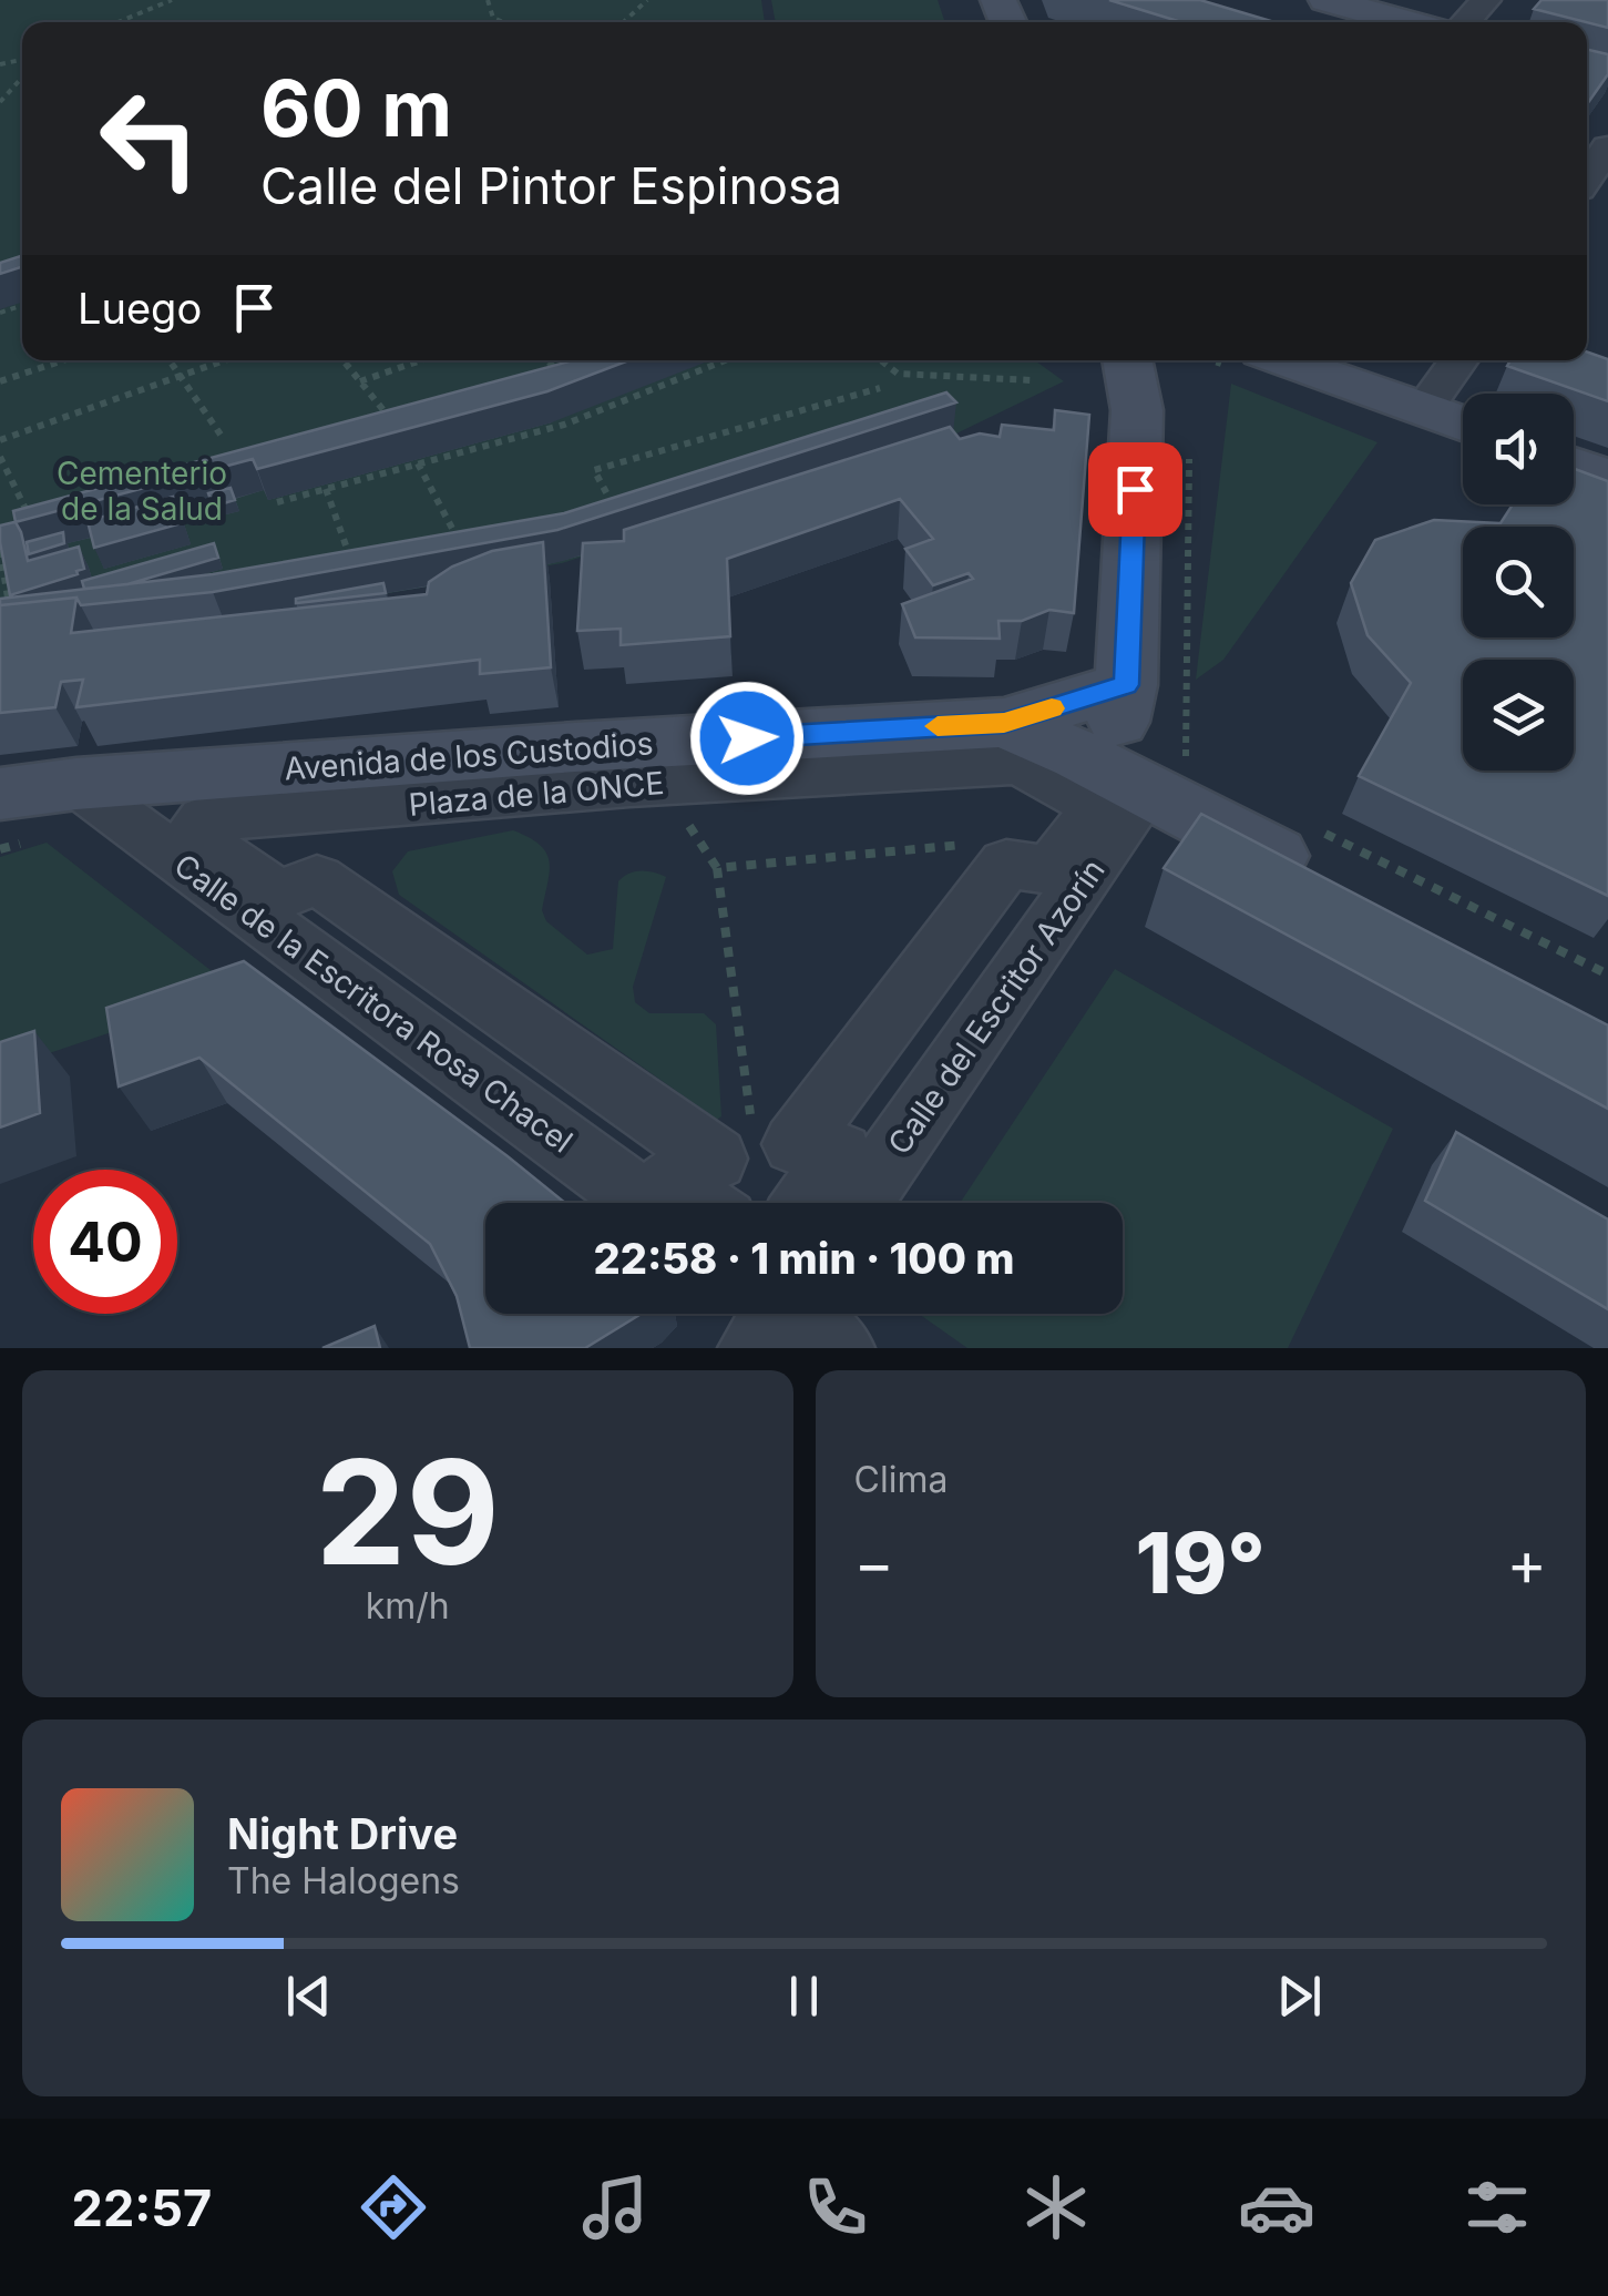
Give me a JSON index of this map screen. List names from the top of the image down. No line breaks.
{"streets":{"street":["Avenida de los Custodios","Plaza de la ONCE","Calle de la Escritora Rosa Chacel","Calle del Escritor Azorín"]},"crossings":[["Avenida de los Custodios","Calle de la Escritora Rosa Chacel"],["Avenida de los Custodios","Calle del Escritor Azorín"]],"parks":["Cementerio de la Salud"],"page":{"turn":["60 m","Calle del Pintor Espinosa"],"then":"Luego","limit":"40","trip":"22:58 · 1 min · 100 m","tile":[["29","km/h"],"Clima"],"heat":["−","19°","+"],"song":["Night Drive","The Halogens"],"tabs":"22:57"}}
